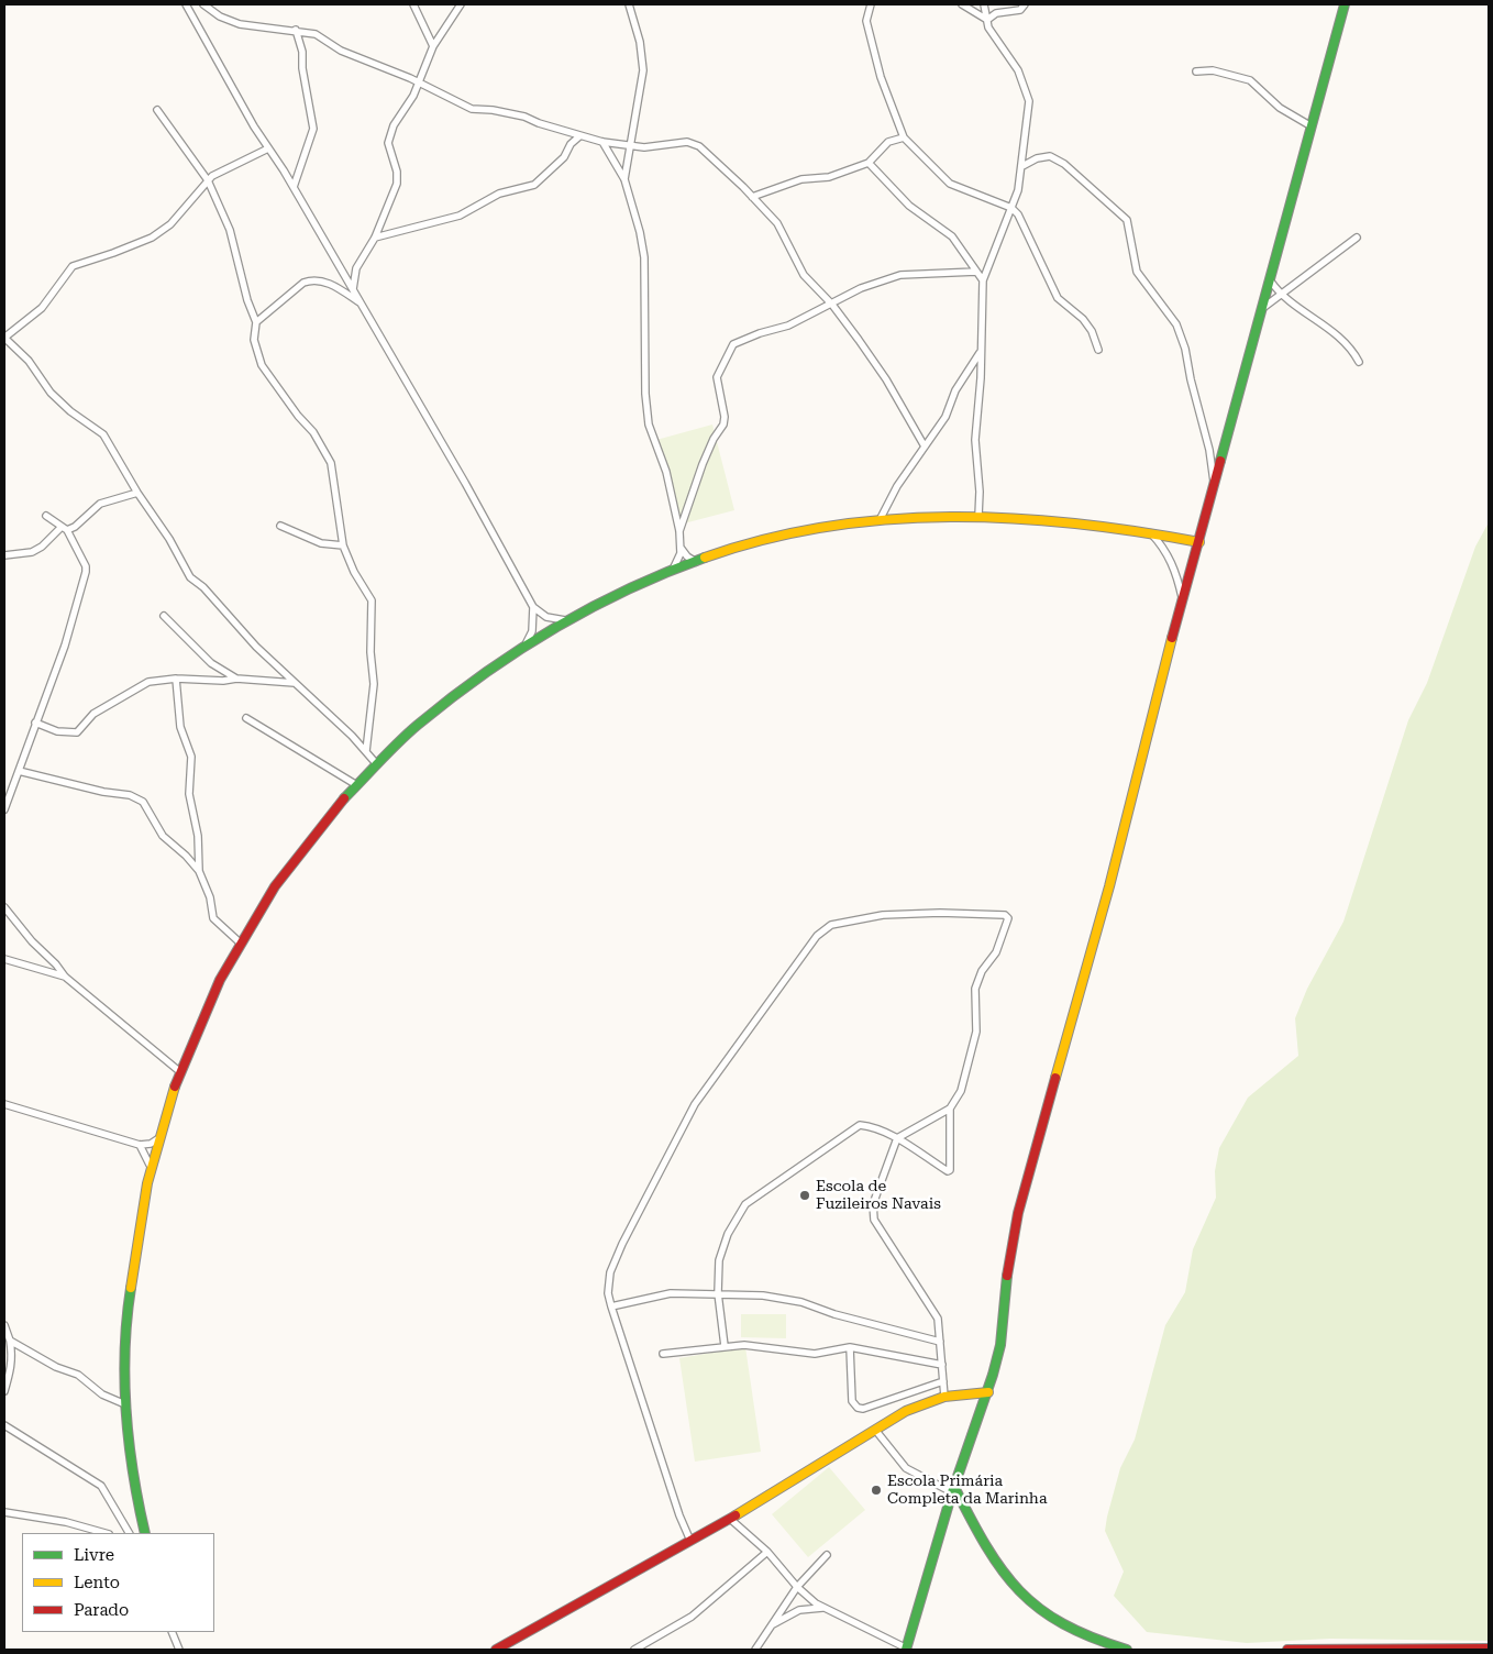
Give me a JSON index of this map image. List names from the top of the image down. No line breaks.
{"places":["Escola de Fuzileiros Navais","Escola Primária Completa da Marinha"],"legend":["Livre","Lento","Parado"]}
